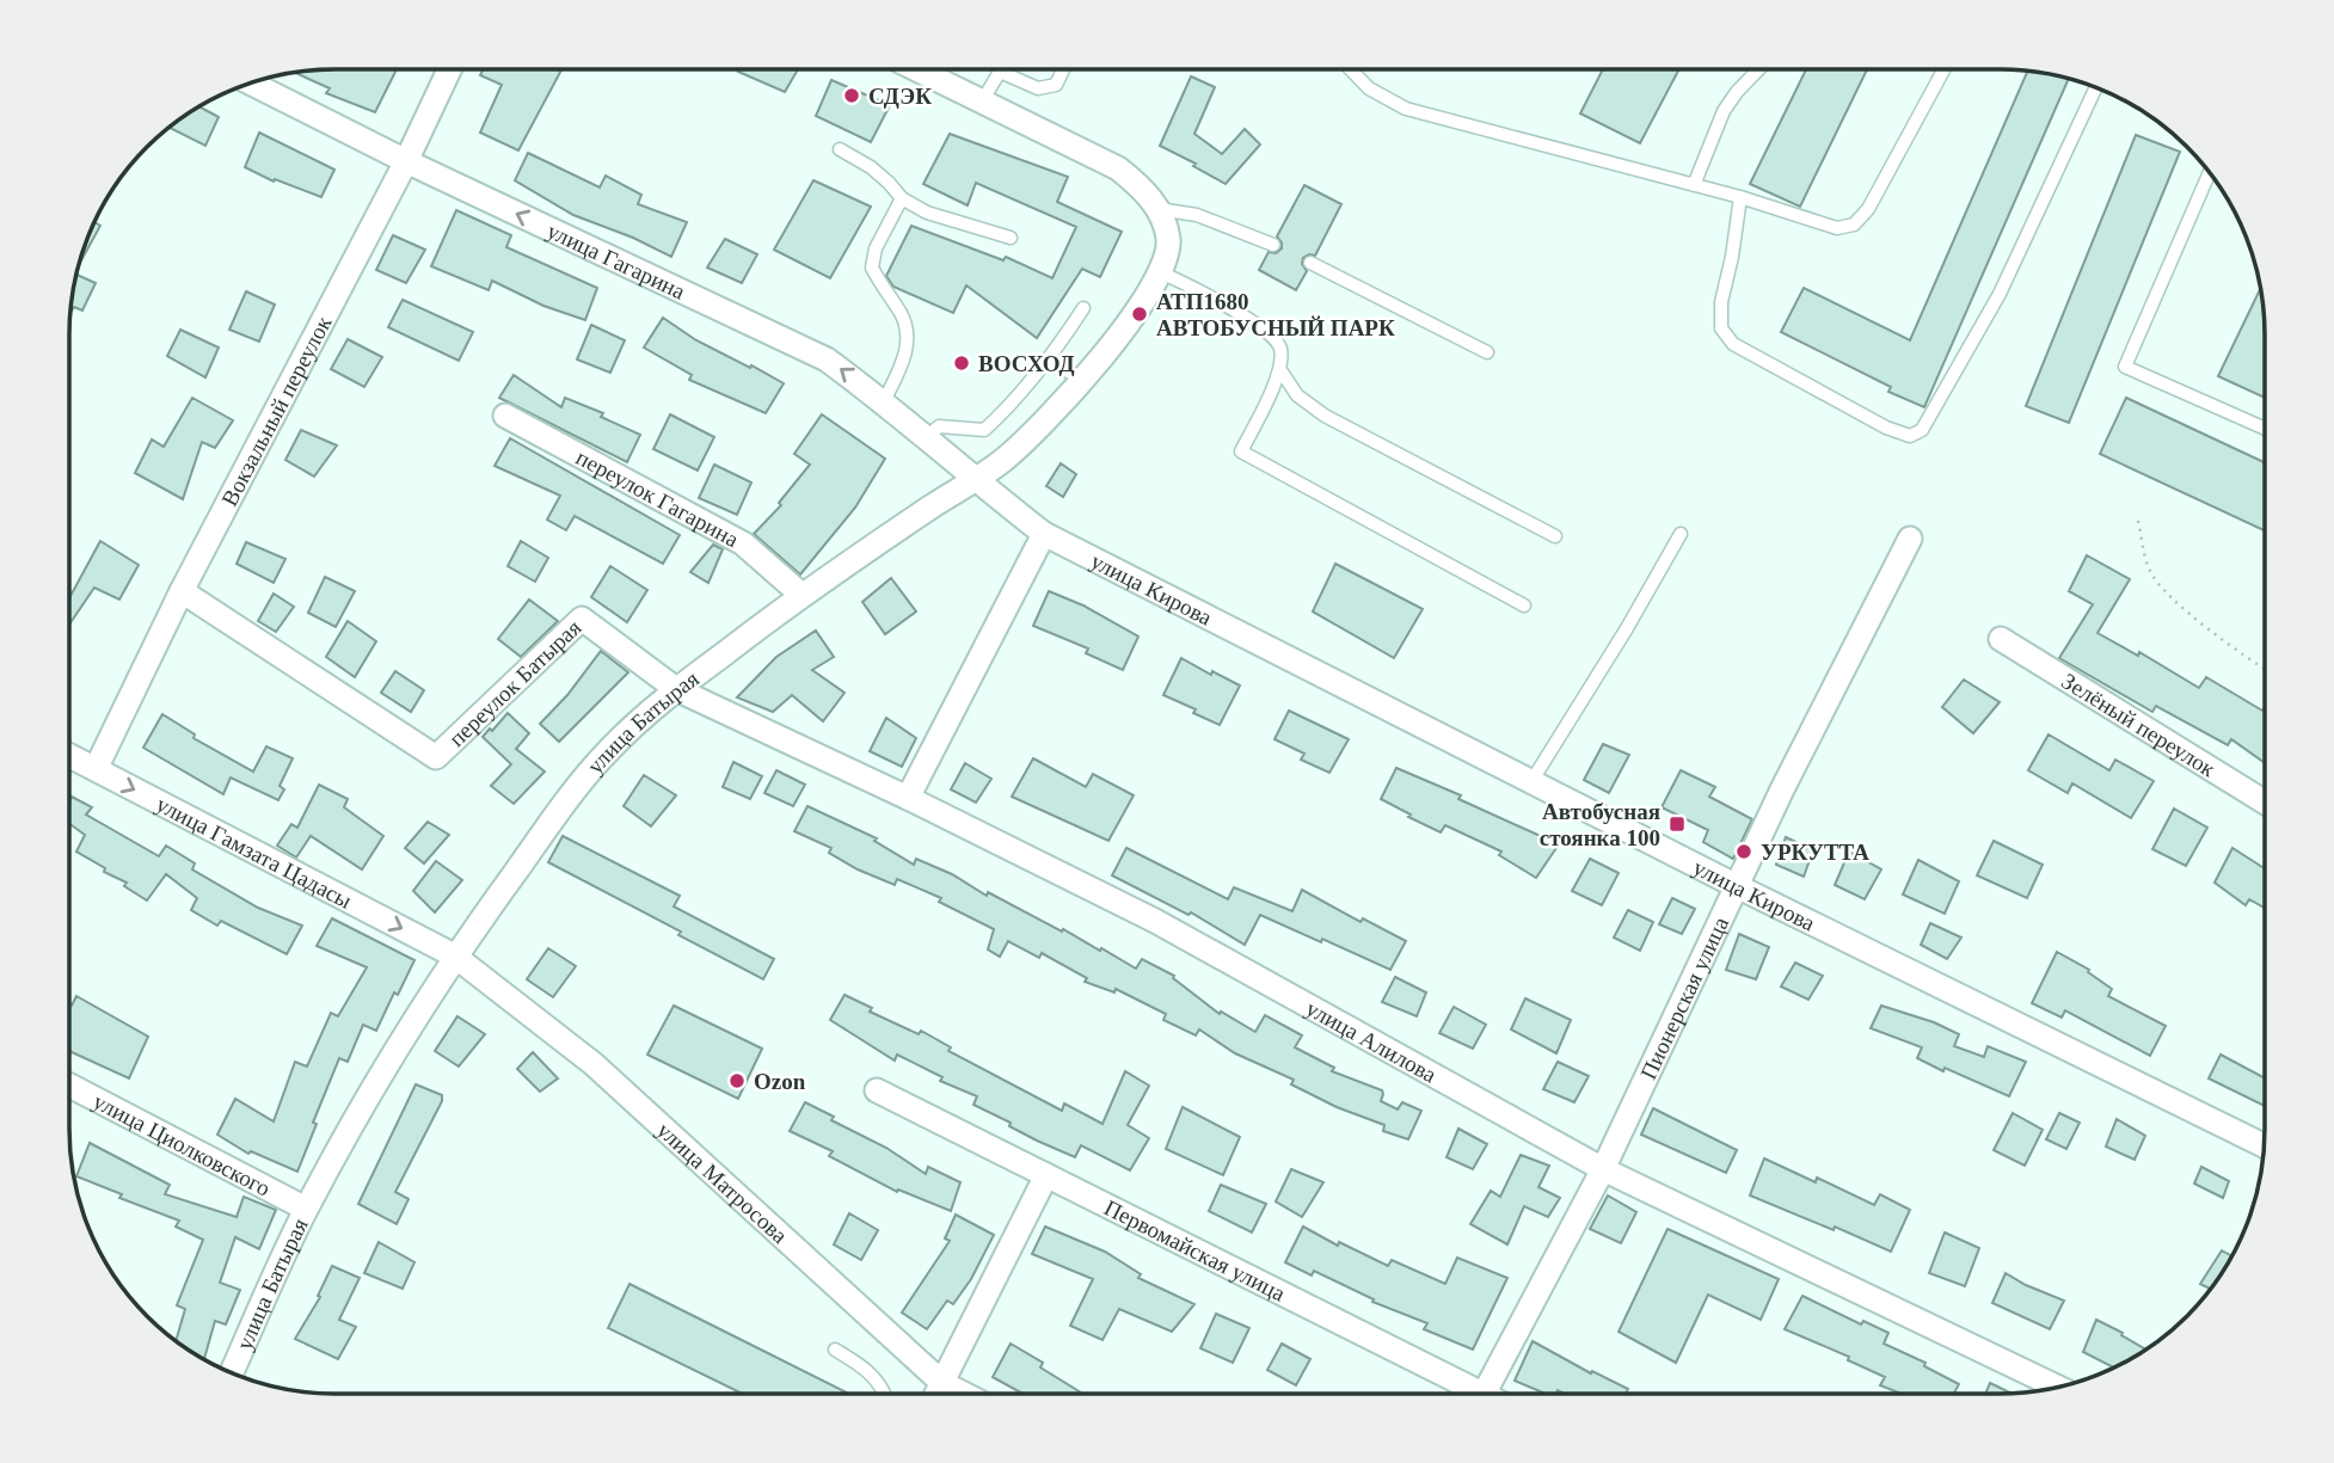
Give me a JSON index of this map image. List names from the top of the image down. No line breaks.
{"streets":{"street":["улица Гагарина","Вокзальный переулок","переулок Гагарина","улица Кирова","переулок Батырая","улица Батырая","Зелёный переулок","улица Гамзата Цадасы","Пионерская улица","улица Алилова","улица Циолковского","улица Матросова","Первомайская улица"]},"crossings":[["улица Гагарина","Вокзальный переулок"],["улица Гагарина","улица Кирова"],["улица Гагарина","улица Батырая"],["Вокзальный переулок","переулок Батырая"],["Вокзальный переулок","улица Гамзата Цадасы"],["переулок Гагарина","улица Батырая"],["улица Кирова","улица Батырая"],["улица Кирова","Пионерская улица"],["переулок Батырая","улица Батырая"],["переулок Батырая","улица Алилова"],["улица Батырая","улица Гамзата Цадасы"],["улица Батырая","улица Алилова"],["улица Батырая","улица Циолковского"],["улица Батырая","улица Матросова"],["улица Гамзата Цадасы","улица Матросова"],["Пионерская улица","улица Алилова"]],"one_way":["улица Гагарина","улица Гамзата Цадасы"],"places":{"other":["СДЭК","АТП1680 АВТОБУСНЫЙ ПАРК","ВОСХОД","УРКУТТА","Ozon"],"transit":["Автобусная стоянка 100"]}}
